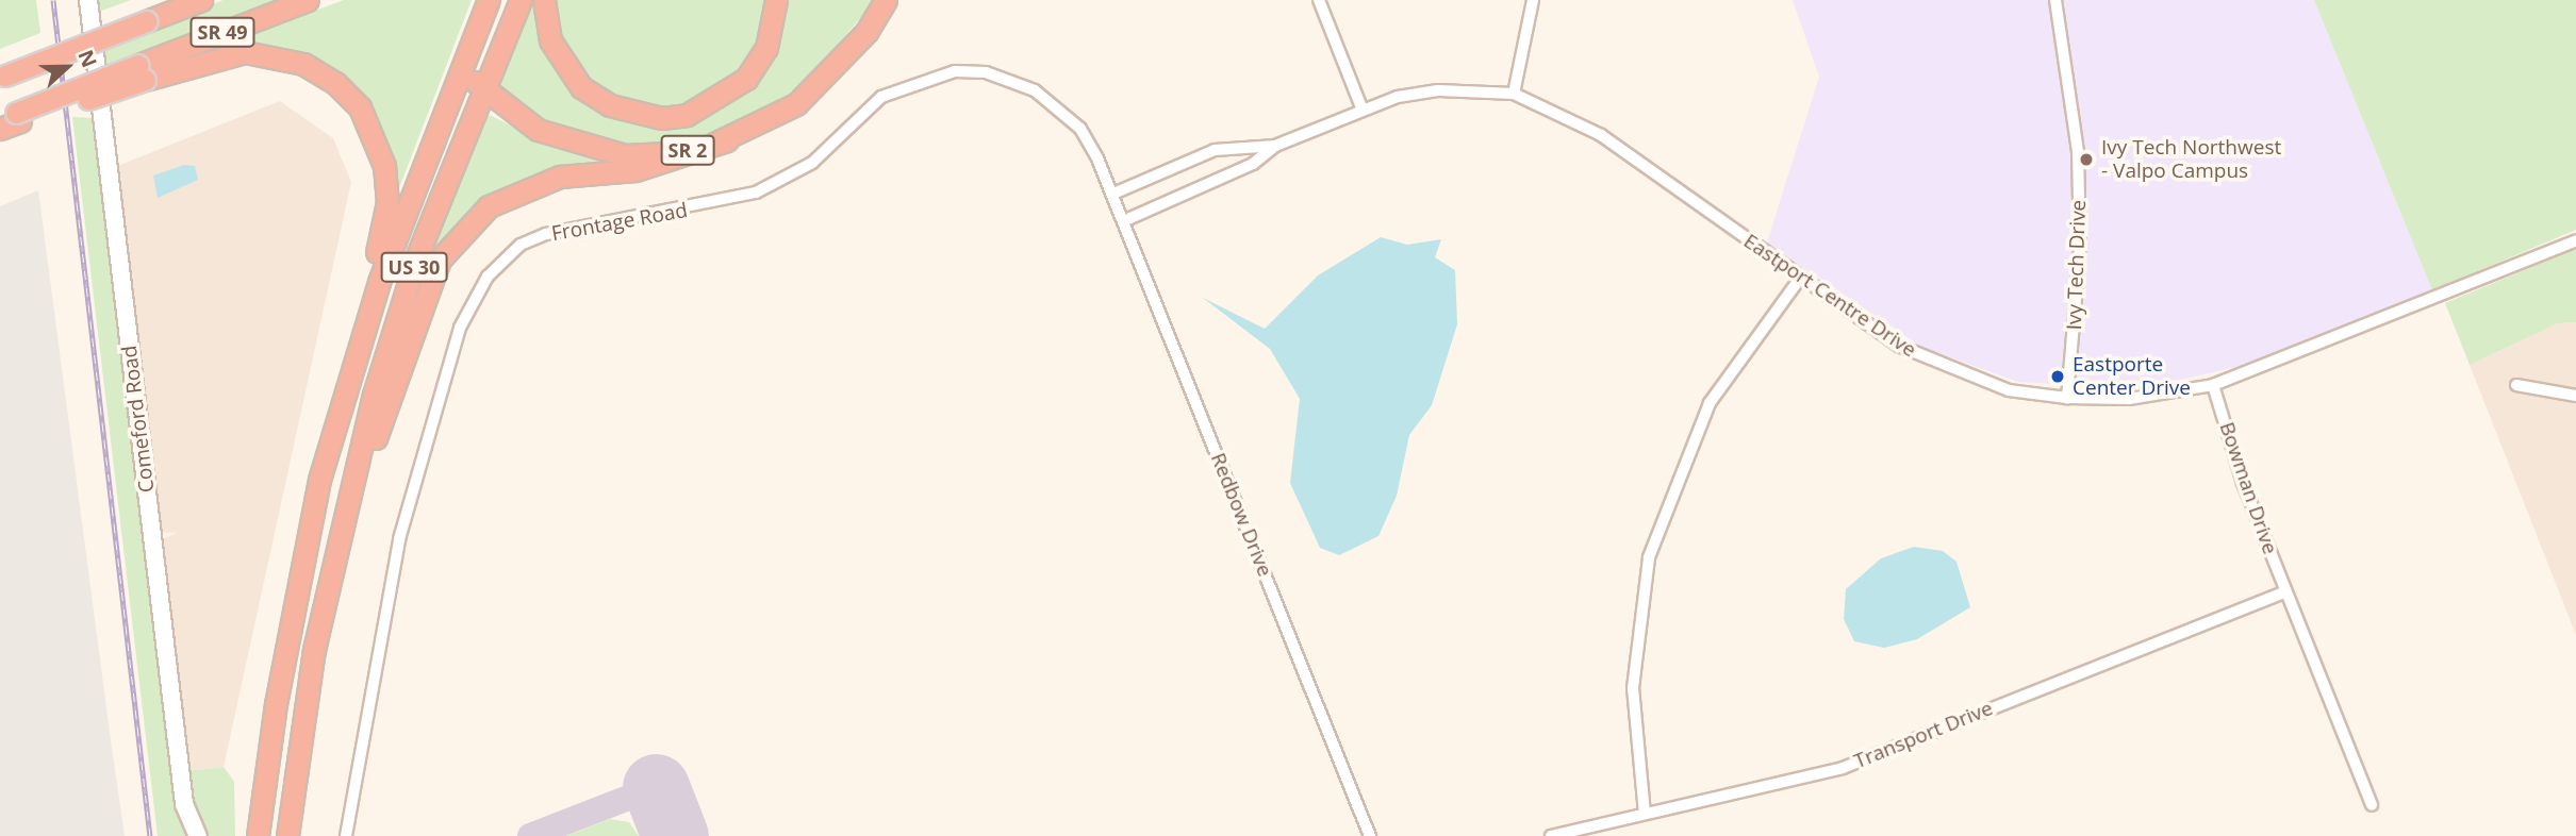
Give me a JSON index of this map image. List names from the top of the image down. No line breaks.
{"streets":{"highway":["SR 49","SR 2","US 30"],"street":["Frontage Road","Ivy Tech Drive","Eastport Centre Drive","Comeford Road","Bowman Drive","Redbow Drive","Transport Drive"]},"crossings":[["SR 2","US 30"],["Frontage Road","Eastport Centre Drive"],["Frontage Road","Redbow Drive"],["Ivy Tech Drive","Eastport Centre Drive"],["Eastport Centre Drive","Bowman Drive"],["Eastport Centre Drive","Redbow Drive"],["Bowman Drive","Transport Drive"]],"places":["Ivy Tech Northwest - Valpo Campus","Eastporte Center Drive"],"north":"right"}
